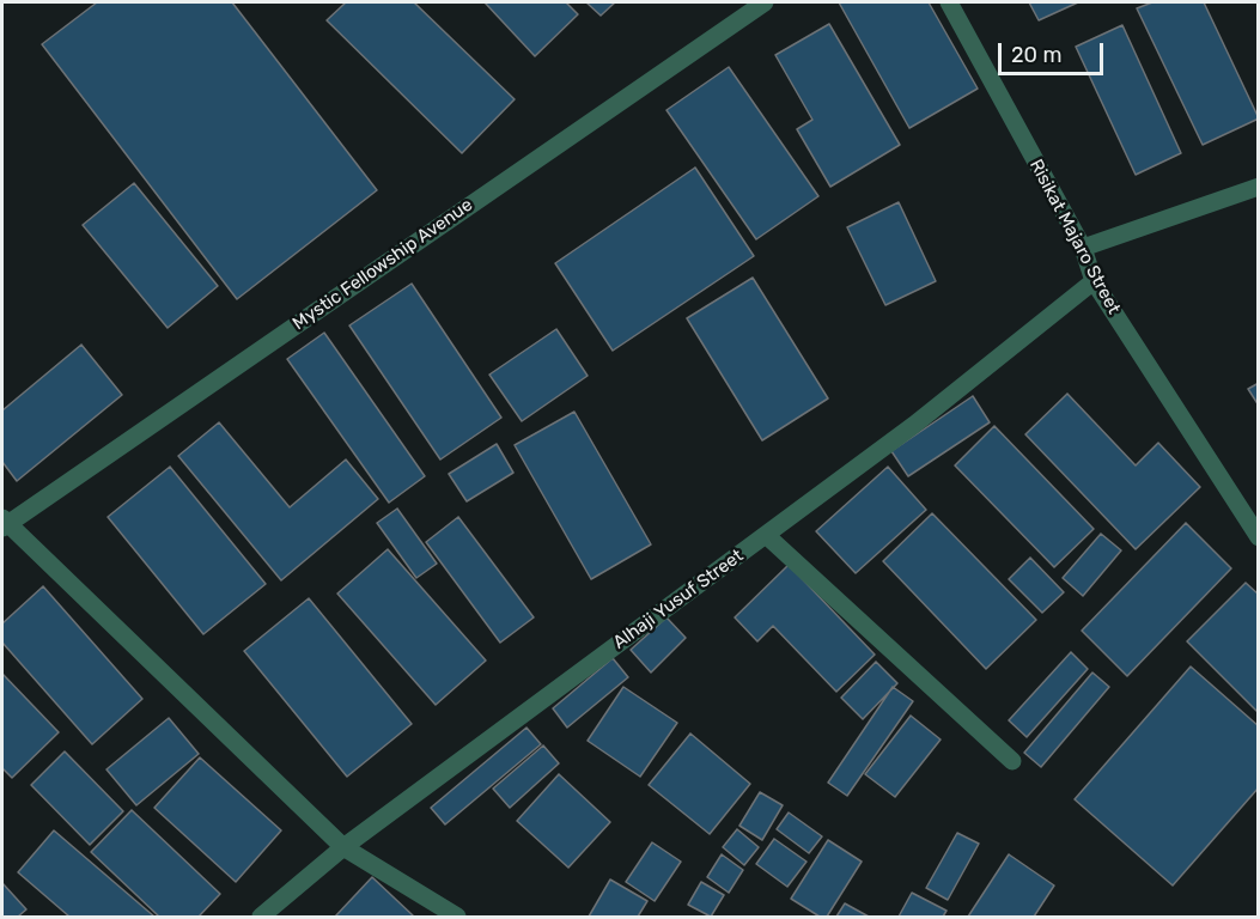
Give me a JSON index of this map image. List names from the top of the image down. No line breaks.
{"streets":{"street":["Risikat Majaro Street","Mystic Fellowship Avenue","Alhaji Yusuf Street"]},"crossings":[["Risikat Majaro Street","Alhaji Yusuf Street"]],"scale_bar":"20 m"}
